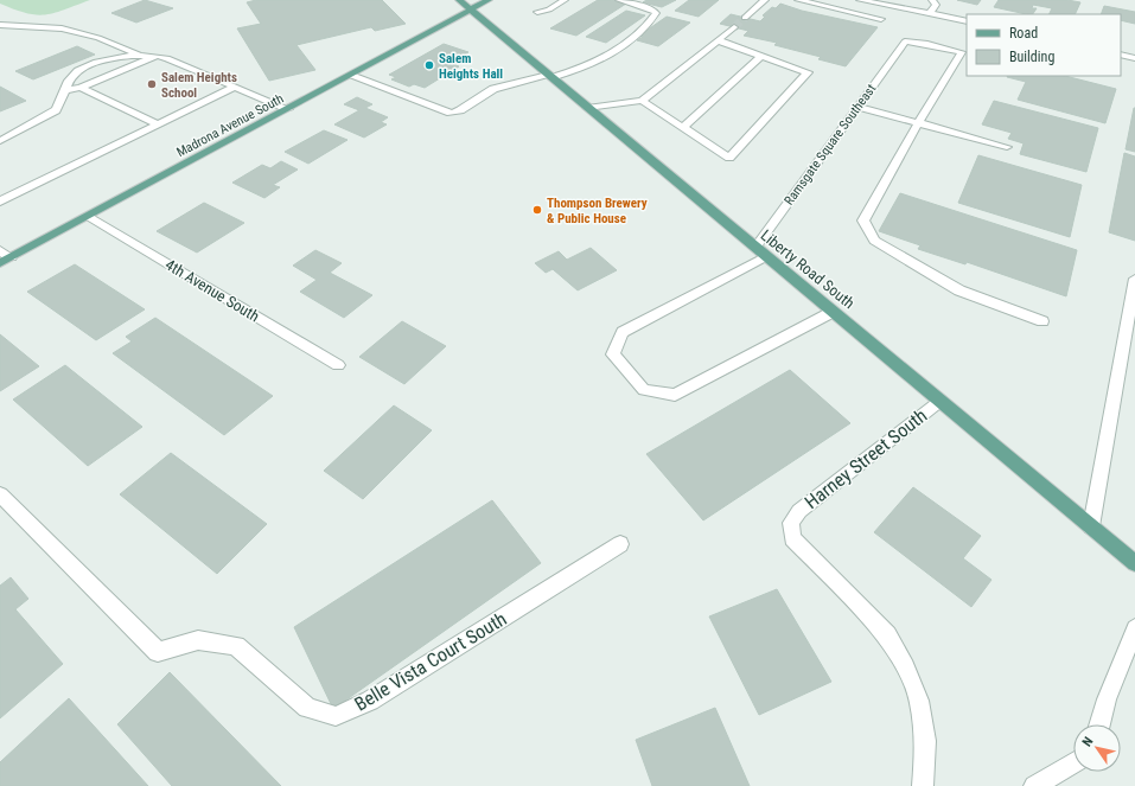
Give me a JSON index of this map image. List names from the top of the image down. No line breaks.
{"streets":{"main road":["Madrona Avenue South","Liberty Road South"],"street":["Ramsgate Square Southeast","4th Avenue South","Harney Street South","Belle Vista Court South"]},"crossings":[["Madrona Avenue South","Liberty Road South"],["Madrona Avenue South","4th Avenue South"],["Ramsgate Square Southeast","Liberty Road South"],["Liberty Road South","Harney Street South"]],"places":["Salem Heights Hall","Salem Heights School","Thompson Brewery & Public House"],"legend":["Road","Building"],"north":"top left"}
